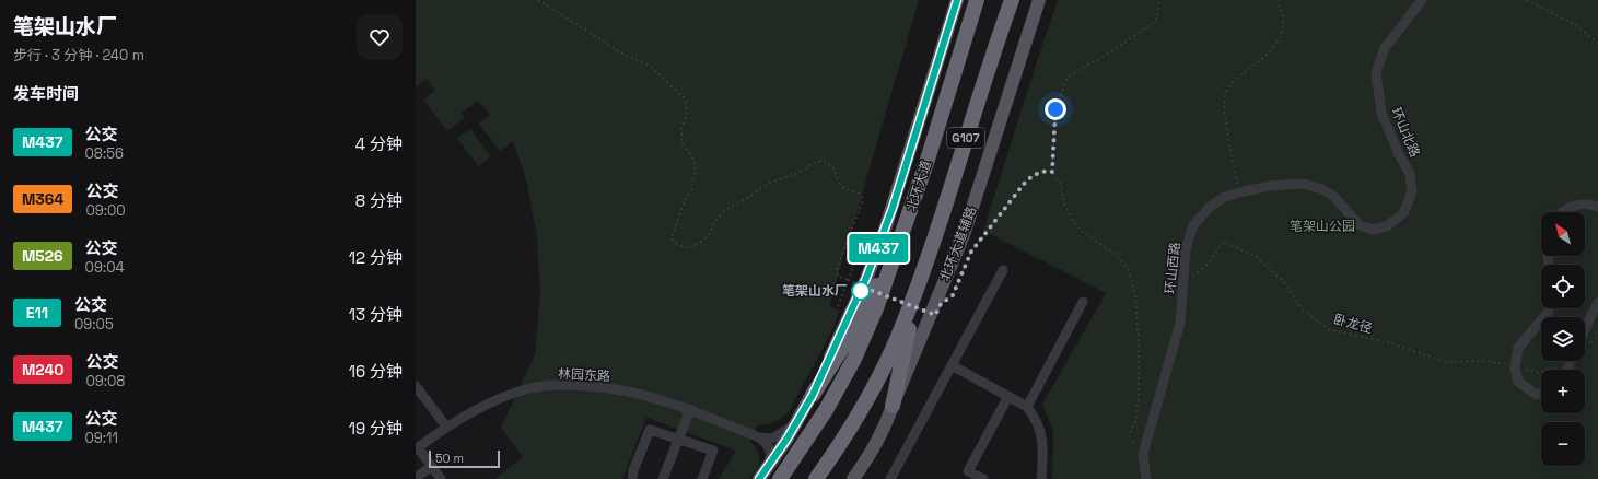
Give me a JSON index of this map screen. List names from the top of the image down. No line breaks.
{"streets":{"highway":["G107","北环大道"],"main road":["北环大道辅路"],"street":["环山北路","环山西路","林园东路"],"path":["卧龙径"]},"crossings":[["环山北路","环山西路"],["环山西路","卧龙径"]],"parks":["笔架山公园"],"places":["笔架山水厂"],"lines":["bus line M437"],"scale_bar":"50 m","north":"top left","page":{"heading":[["笔架山水厂","步行 · 3 分钟 · 240 m"],"发车时间"],"on_map":"M437","list":[{"mark":"M437","name":"公交","note":"08:56","value":"4 分钟"},{"mark":"M364","name":"公交","note":"09:00","value":"8 分钟"},{"mark":"M526","name":"公交","note":"09:04","value":"12 分钟"},{"mark":"E11","name":"公交","note":"09:05","value":"13 分钟"},{"mark":"M240","name":"公交","note":"09:08","value":"16 分钟"},{"mark":"M437","name":"公交","note":"09:11","value":"19 分钟"}],"map_buttons":["+","−"],"scale":"50 m"}}
